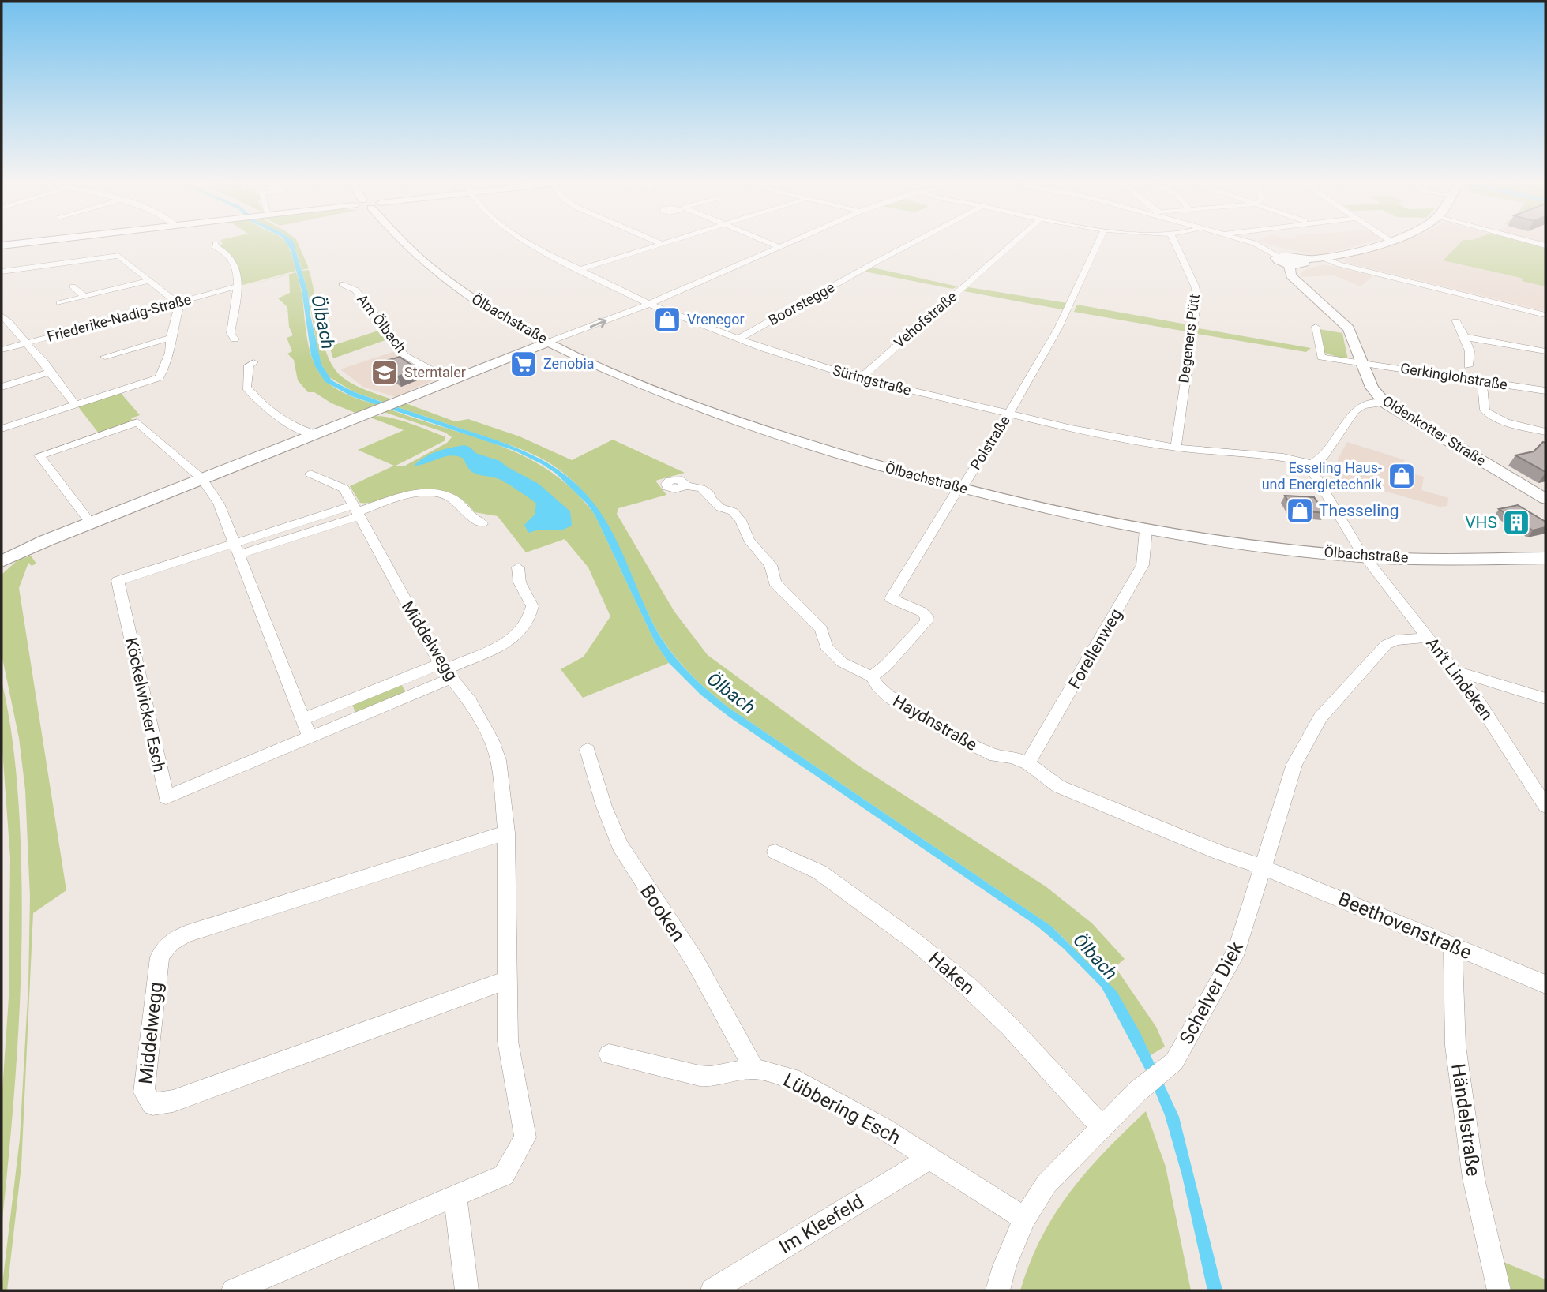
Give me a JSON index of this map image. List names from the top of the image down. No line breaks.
{"streets":{"street":["Boorstegge","Friederike-Nadig-Straße","Ölbachstraße","Vehofstraße","Am Ölbach","Degeners Pütt","Gerkinglohstraße","Süringstraße","Oldenkotter Straße","Polstraße","Middelwegg","Forellenweg","An't Lindeken","Köckelwicker Esch","Haydnstraße","Booken","Beethovenstraße","Haken","Schelver Diek","Lübbering Esch","Händelstraße","Im Kleefeld"]},"crossings":[["Boorstegge","Süringstraße"],["Ölbachstraße","Polstraße"],["Ölbachstraße","Forellenweg"],["Ölbachstraße","An't Lindeken"],["Vehofstraße","Süringstraße"],["Degeners Pütt","Süringstraße"],["Gerkinglohstraße","Oldenkotter Straße"],["Süringstraße","Polstraße"],["Süringstraße","An't Lindeken"],["Polstraße","Haydnstraße"],["Middelwegg","Köckelwicker Esch"],["Forellenweg","Haydnstraße"],["An't Lindeken","Schelver Diek"],["Haydnstraße","Beethovenstraße"],["Haydnstraße","Schelver Diek"],["Booken","Lübbering Esch"],["Beethovenstraße","Schelver Diek"],["Beethovenstraße","Händelstraße"],["Haken","Schelver Diek"],["Schelver Diek","Lübbering Esch"],["Lübbering Esch","Im Kleefeld"]],"water":["Ölbach"],"places":{"shop":["Vrenegor","Esseling Haus- und Energietechnik","Thesseling"],"supermarket":["Zenobia"],"school or university":["Sterntaler"],"building":["VHS"]}}
